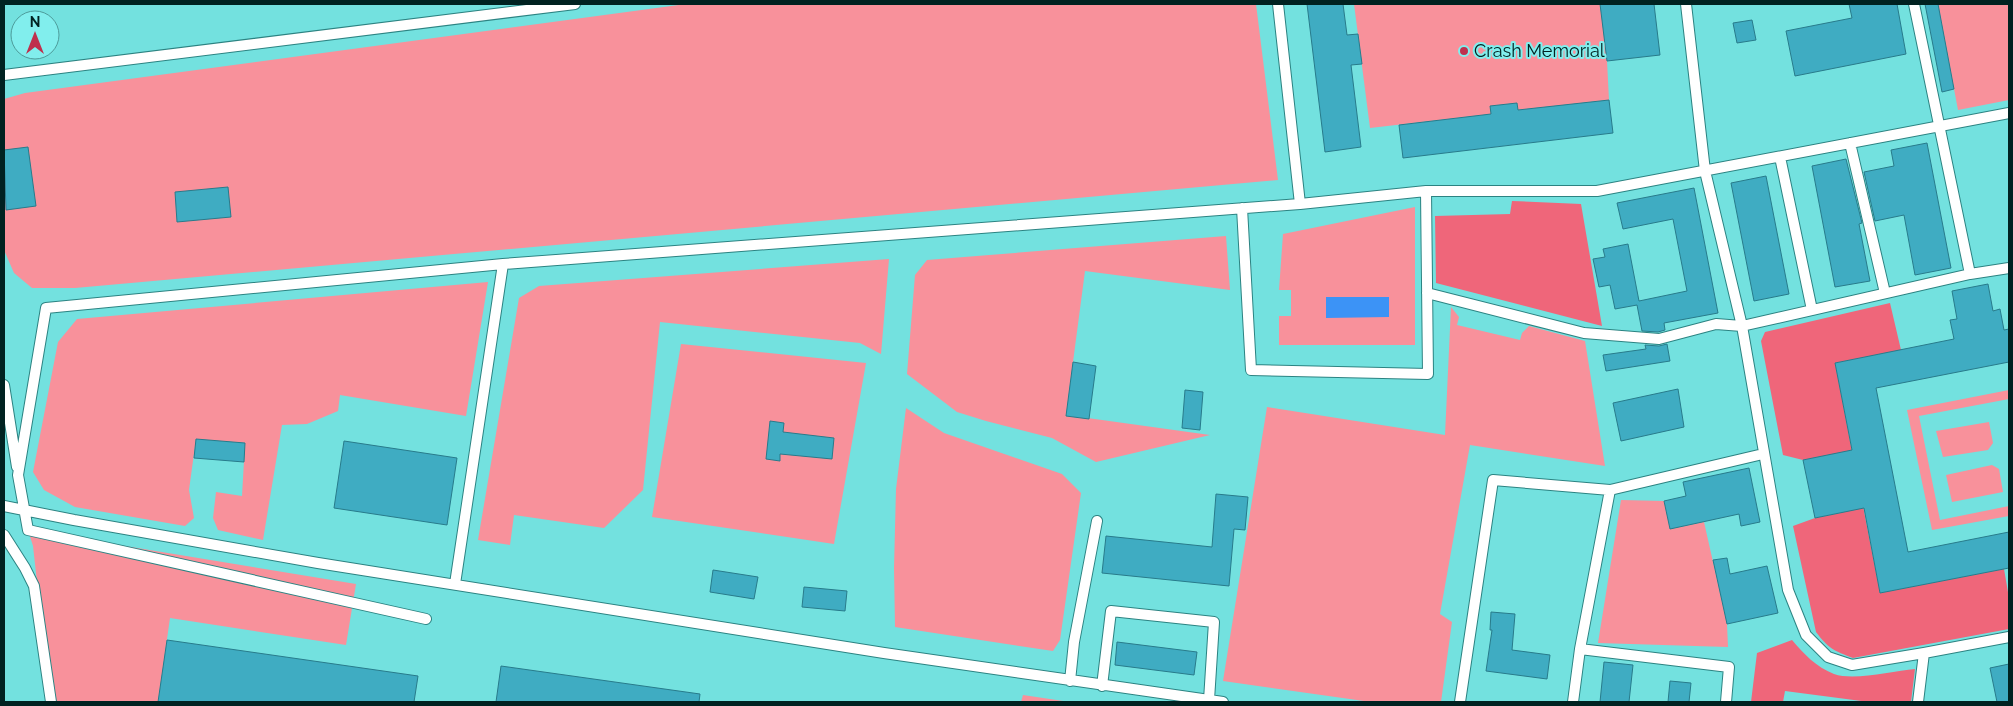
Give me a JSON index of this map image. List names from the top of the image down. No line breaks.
{"places":["Crash Memorial"],"north":"top"}
